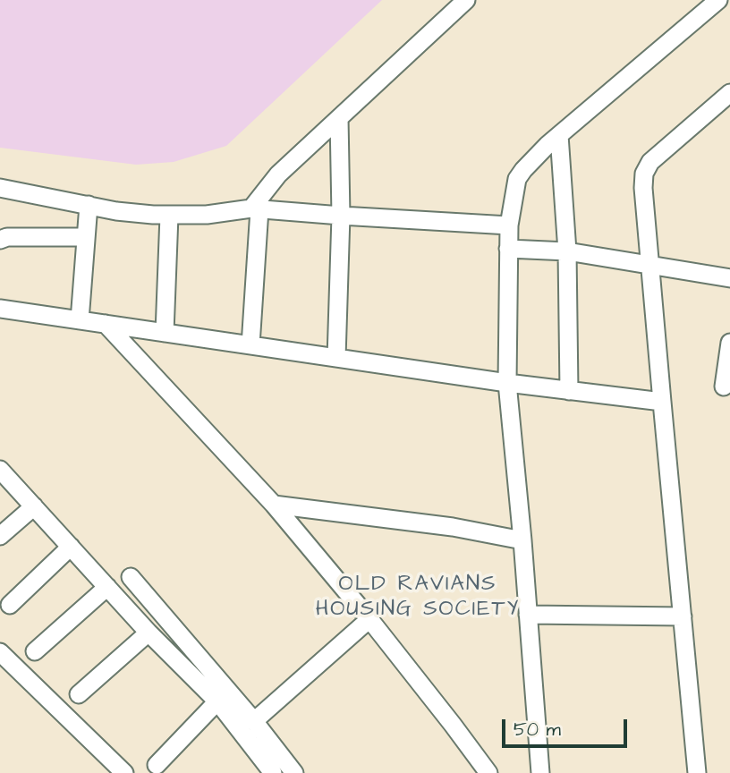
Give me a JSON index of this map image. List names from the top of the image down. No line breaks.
{"districts":["OLD RAVIANS HOUSING SOCIETY"],"scale_bar":"50 m"}
